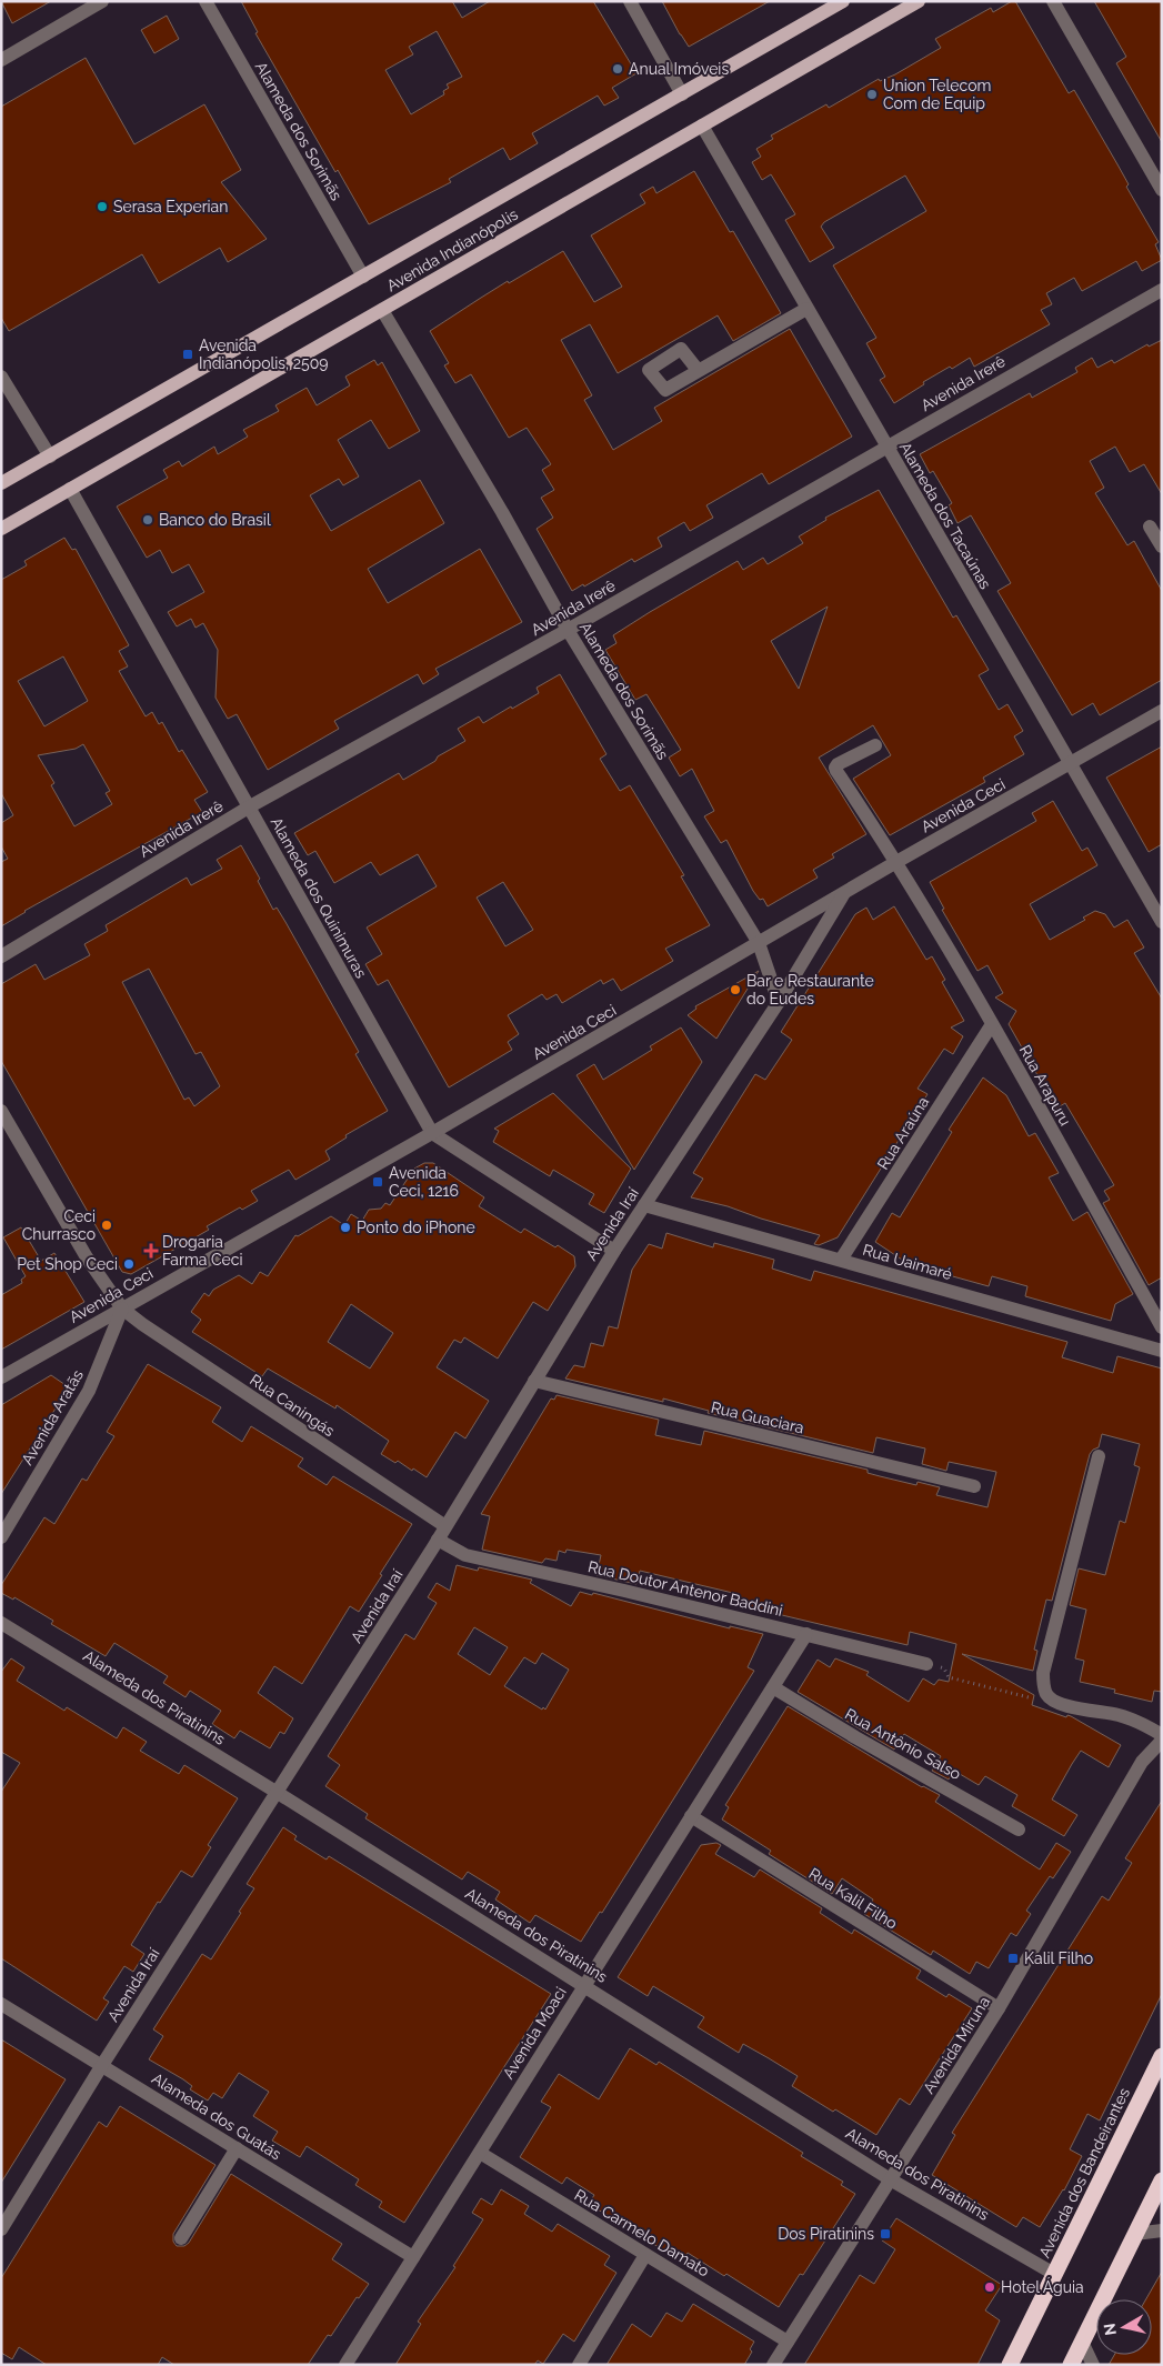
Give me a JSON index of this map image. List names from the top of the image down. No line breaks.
{"streets":{"highway":["Avenida dos Bandeirantes"],"main road":["Avenida Indianópolis"],"street":["Alameda dos Sorimãs","Avenida Irerê","Alameda dos Tacaúnas","Avenida Ceci","Alameda dos Quinimuras","Rua Arapuru","Rua Araúna","Avenida Iraí","Rua Uaimaré","Rua Caningás","Avenida Aratãs","Rua Guaciara","Rua Doutor Antenor Baddini","Alameda dos Piratinins","Rua Antônio Salso","Rua Kalil Filho","Avenida Moaci","Avenida Miruna","Alameda dos Guatás","Rua Carmelo Damato"]},"crossings":[["Alameda dos Sorimãs","Avenida Indianópolis"],["Alameda dos Sorimãs","Avenida Irerê"],["Alameda dos Sorimãs","Avenida Ceci"],["Avenida Indianópolis","Alameda dos Tacaúnas"],["Avenida Indianópolis","Alameda dos Quinimuras"],["Avenida Irerê","Alameda dos Tacaúnas"],["Avenida Irerê","Alameda dos Quinimuras"],["Alameda dos Tacaúnas","Avenida Ceci"],["Avenida Ceci","Alameda dos Quinimuras"],["Avenida Ceci","Rua Arapuru"],["Avenida Ceci","Avenida Iraí"],["Avenida Ceci","Rua Caningás"],["Avenida Ceci","Avenida Aratãs"],["Alameda dos Quinimuras","Avenida Iraí"],["Rua Arapuru","Rua Araúna"],["Rua Araúna","Rua Uaimaré"],["Avenida Iraí","Rua Uaimaré"],["Avenida Iraí","Rua Caningás"],["Avenida Iraí","Rua Guaciara"],["Avenida Iraí","Rua Doutor Antenor Baddini"],["Avenida Iraí","Alameda dos Piratinins"],["Avenida Iraí","Alameda dos Guatás"],["Rua Caningás","Avenida Aratãs"],["Rua Doutor Antenor Baddini","Avenida Moaci"],["Alameda dos Piratinins","Avenida Moaci"],["Alameda dos Piratinins","Avenida Miruna"],["Alameda dos Piratinins","Avenida dos Bandeirantes"],["Rua Antônio Salso","Avenida Moaci"],["Rua Kalil Filho","Avenida Moaci"],["Rua Kalil Filho","Avenida Miruna"],["Avenida Moaci","Alameda dos Guatás"],["Avenida Moaci","Rua Carmelo Damato"],["Avenida Miruna","Rua Carmelo Damato"]],"places":{"other":["Anual Imóveis","Union Telecom Com de Equip","Serasa Experian","Banco do Brasil","Bar e Restaurante do Eudes","Ceci Churrasco","Ponto do iPhone","Pet Shop Ceci","Hotel Águia"],"transit":["Avenida Indianópolis, 2509","Avenida Ceci, 1216","Kalil Filho","Dos Piratinins"],"health":["Drogaria Farma Ceci"]},"north":"left"}
